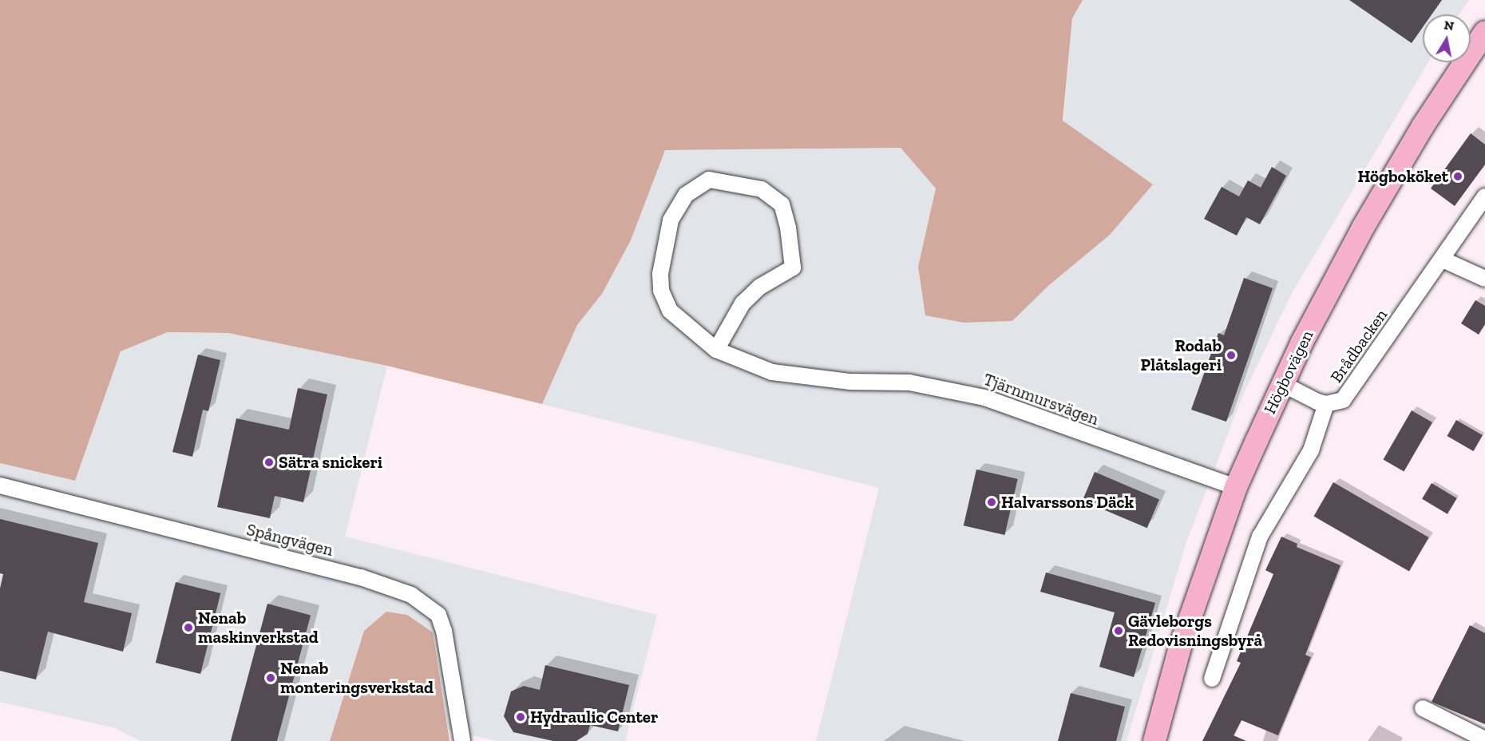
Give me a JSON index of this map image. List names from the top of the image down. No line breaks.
{"streets":{"main road":["Högbovägen"],"street":["Brådbacken","Tjärnmursvägen","Spångvägen"]},"crossings":[["Brådbacken","Högbovägen"],["Högbovägen","Tjärnmursvägen"]],"places":["Högboköket","Rodab Plåtslageri","Sätra snickeri","Halvarssons Däck","Nenab maskinverkstad","Gävleborgs Redovisningsbyrå","Nenab monteringsverkstad","Hydraulic Center"],"north":"top"}
